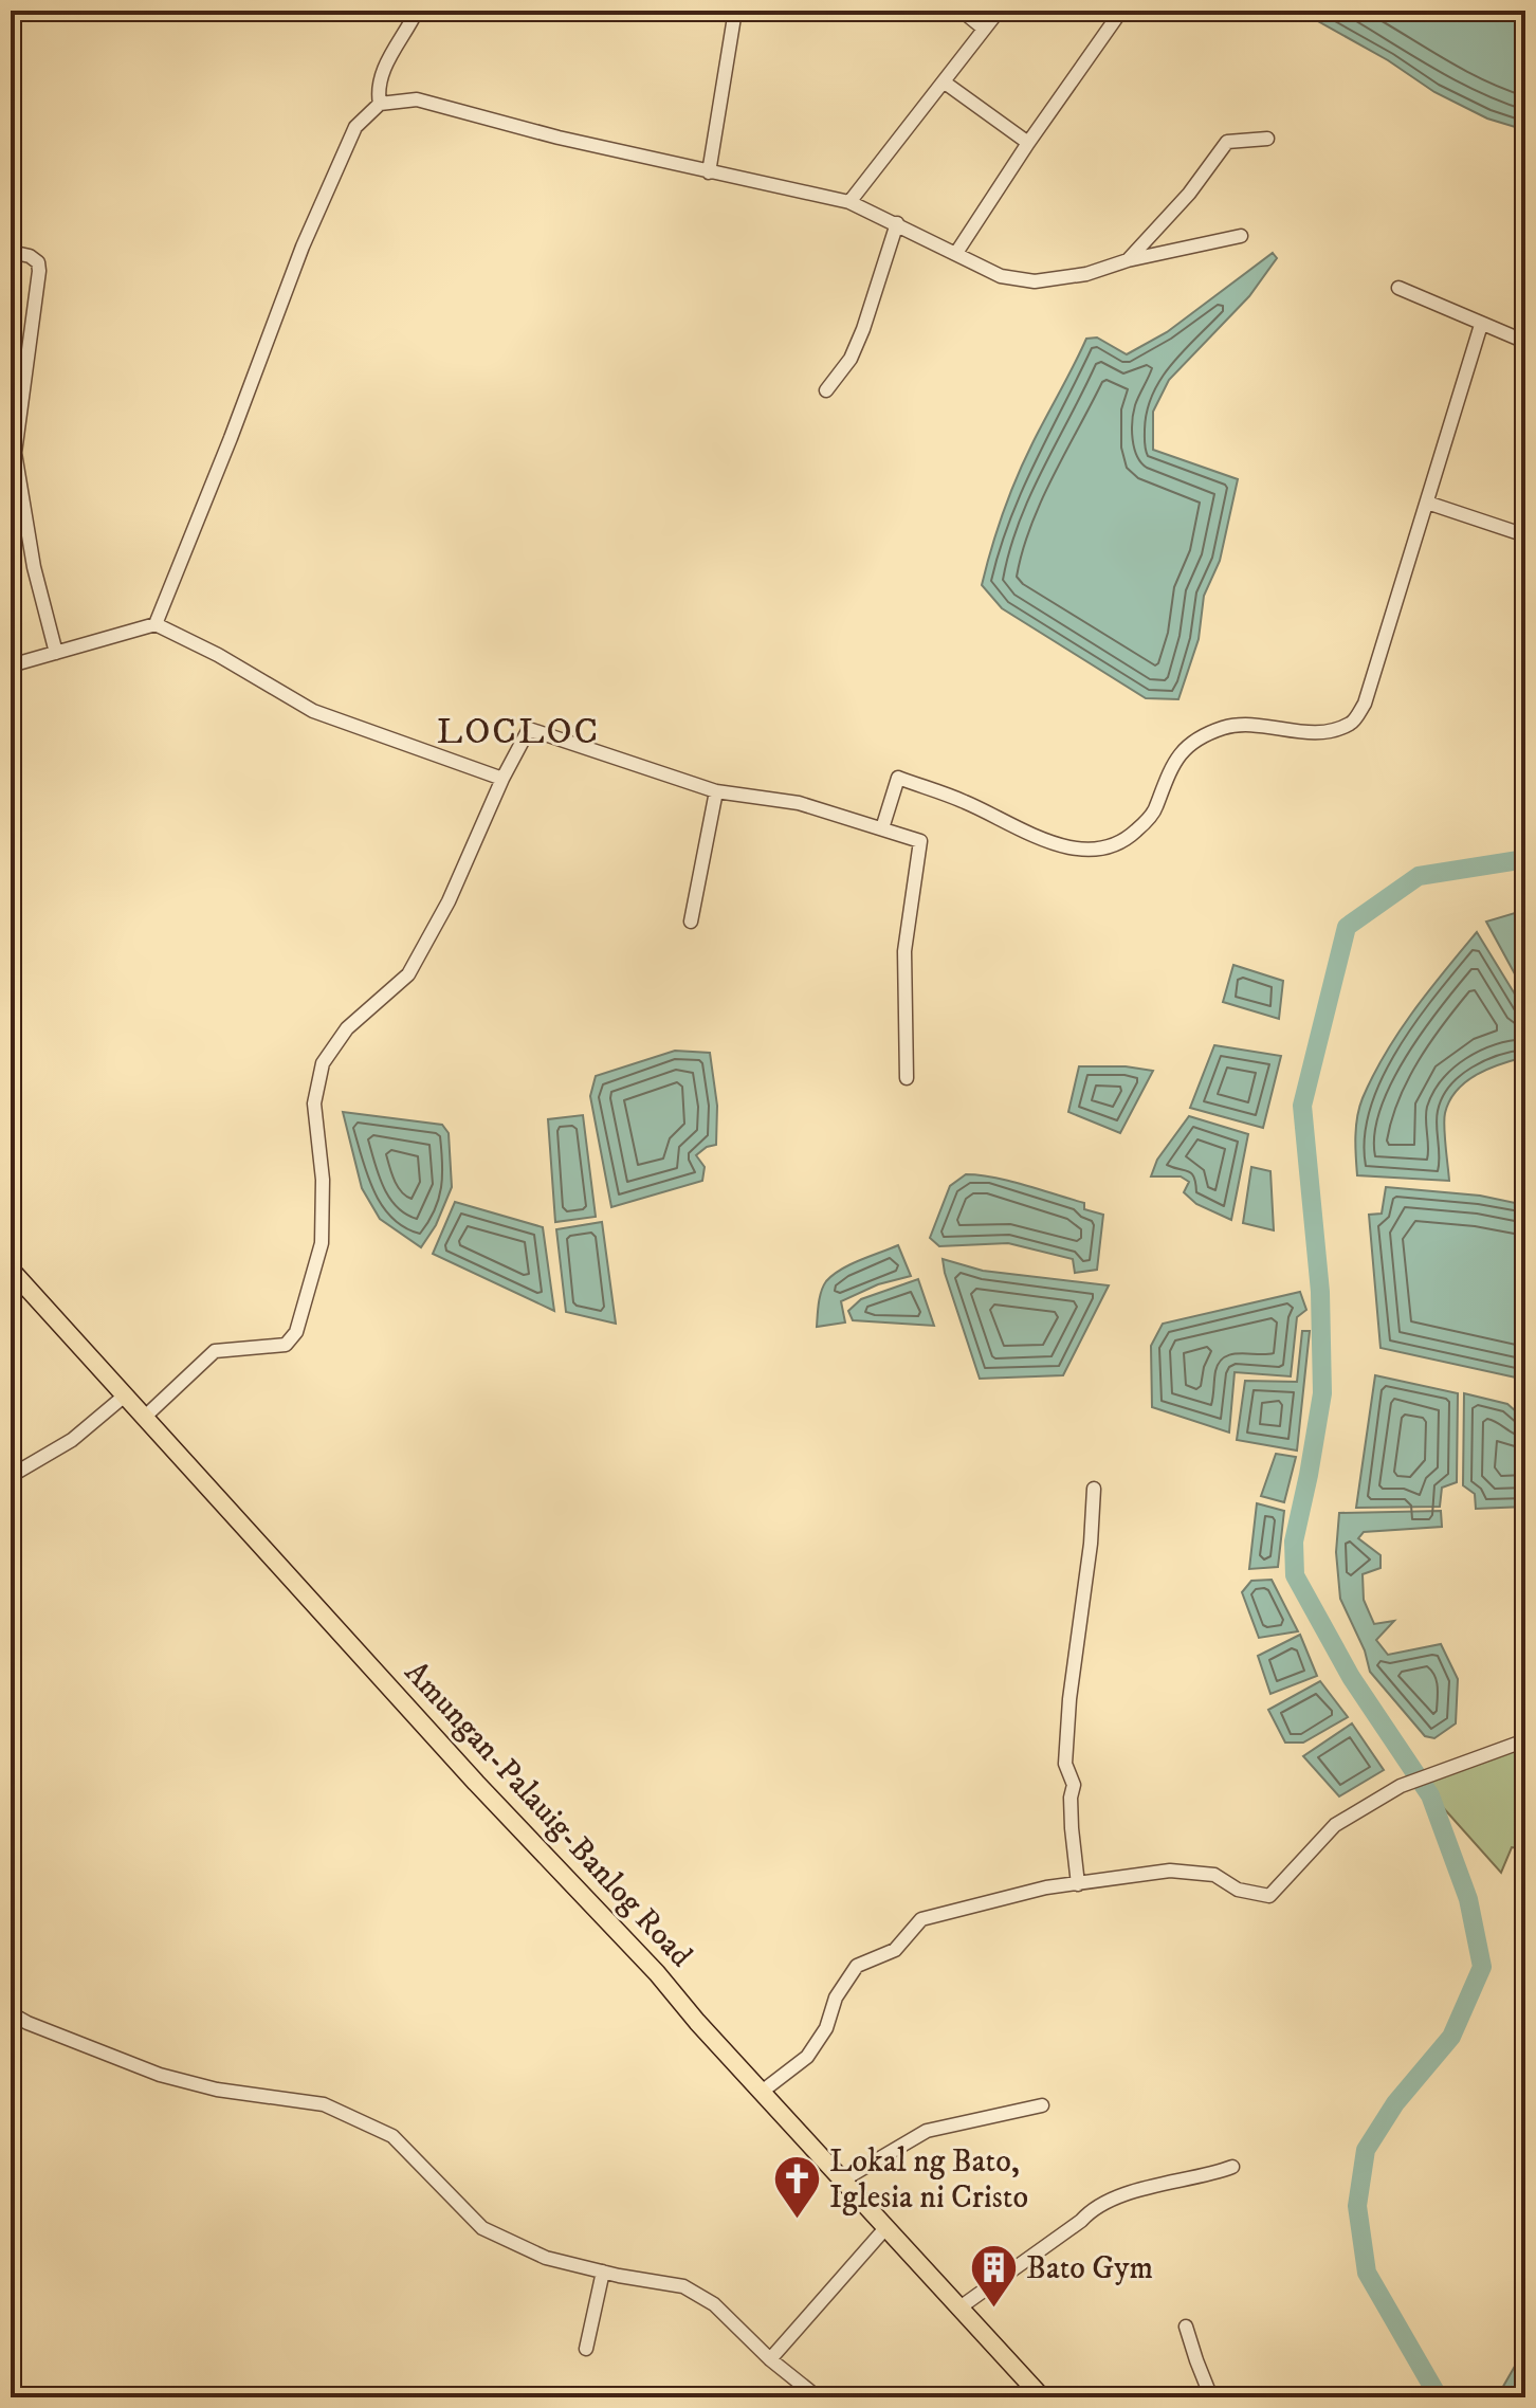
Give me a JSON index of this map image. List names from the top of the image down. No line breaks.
{"streets":{"main road":["Amungan-Palauig-Banlog Road"]},"districts":["LOCLOC"],"places":{"church":["Lokal ng Bato, Iglesia ni Cristo"],"building":["Bato Gym"]}}
